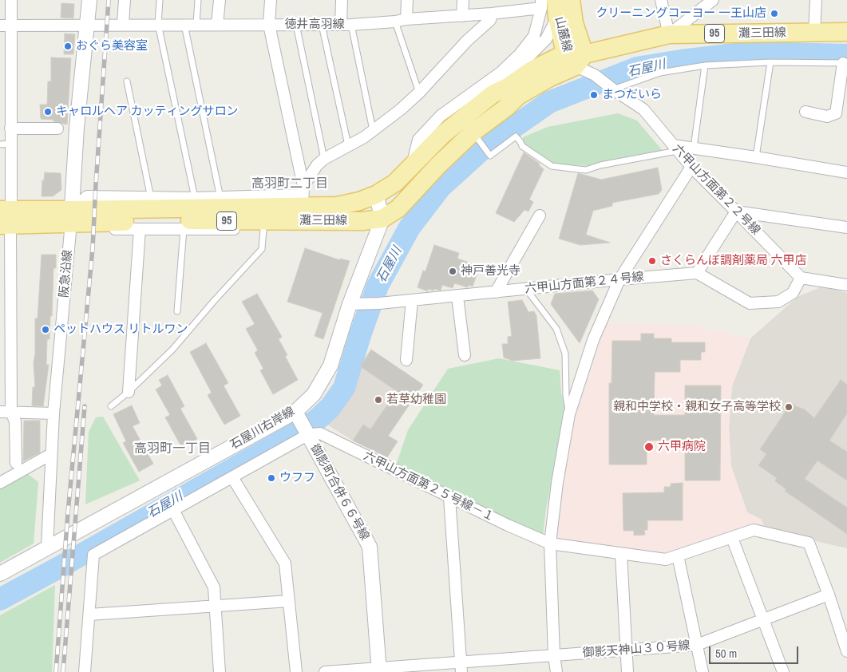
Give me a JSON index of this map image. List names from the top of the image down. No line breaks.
{"streets":{"main road":["95","灘三田線","山麓線"],"street":["徳井高羽線","六甲山方面第２２号線","阪急沿線","六甲山方面第２４号線","石屋川右岸線","六甲山方面第２５号線－１","御影町合併６６号線","御影天神山３０号線"]},"crossings":[["徳井高羽線","山麓線"],["徳井高羽線","阪急沿線"],["灘三田線","山麓線"],["灘三田線","六甲山方面第２２号線"],["灘三田線","阪急沿線"],["灘三田線","石屋川右岸線"],["山麓線","六甲山方面第２２号線"],["阪急沿線","石屋川右岸線"],["六甲山方面第２４号線","石屋川右岸線"],["石屋川右岸線","御影町合併６６号線"],["六甲山方面第２５号線－１","御影町合併６６号線"],["六甲山方面第２５号線－１","御影天神山３０号線"],["御影町合併６６号線","御影天神山３０号線"]],"districts":["高羽町二丁目","高羽町一丁目"],"water":["石屋川"],"places":["クリーニングコーヨー 一王山店","おぐら美容室","まつだいら","キャロルヘア カッティングサロン","さくらんぼ調剤薬局 六甲店","神戸善光寺","ペットハウス リトルワン","若草幼稚園","親和中学校・親和女子高等学校","六甲病院","ウフフ"],"scale_bar":"50 m"}
